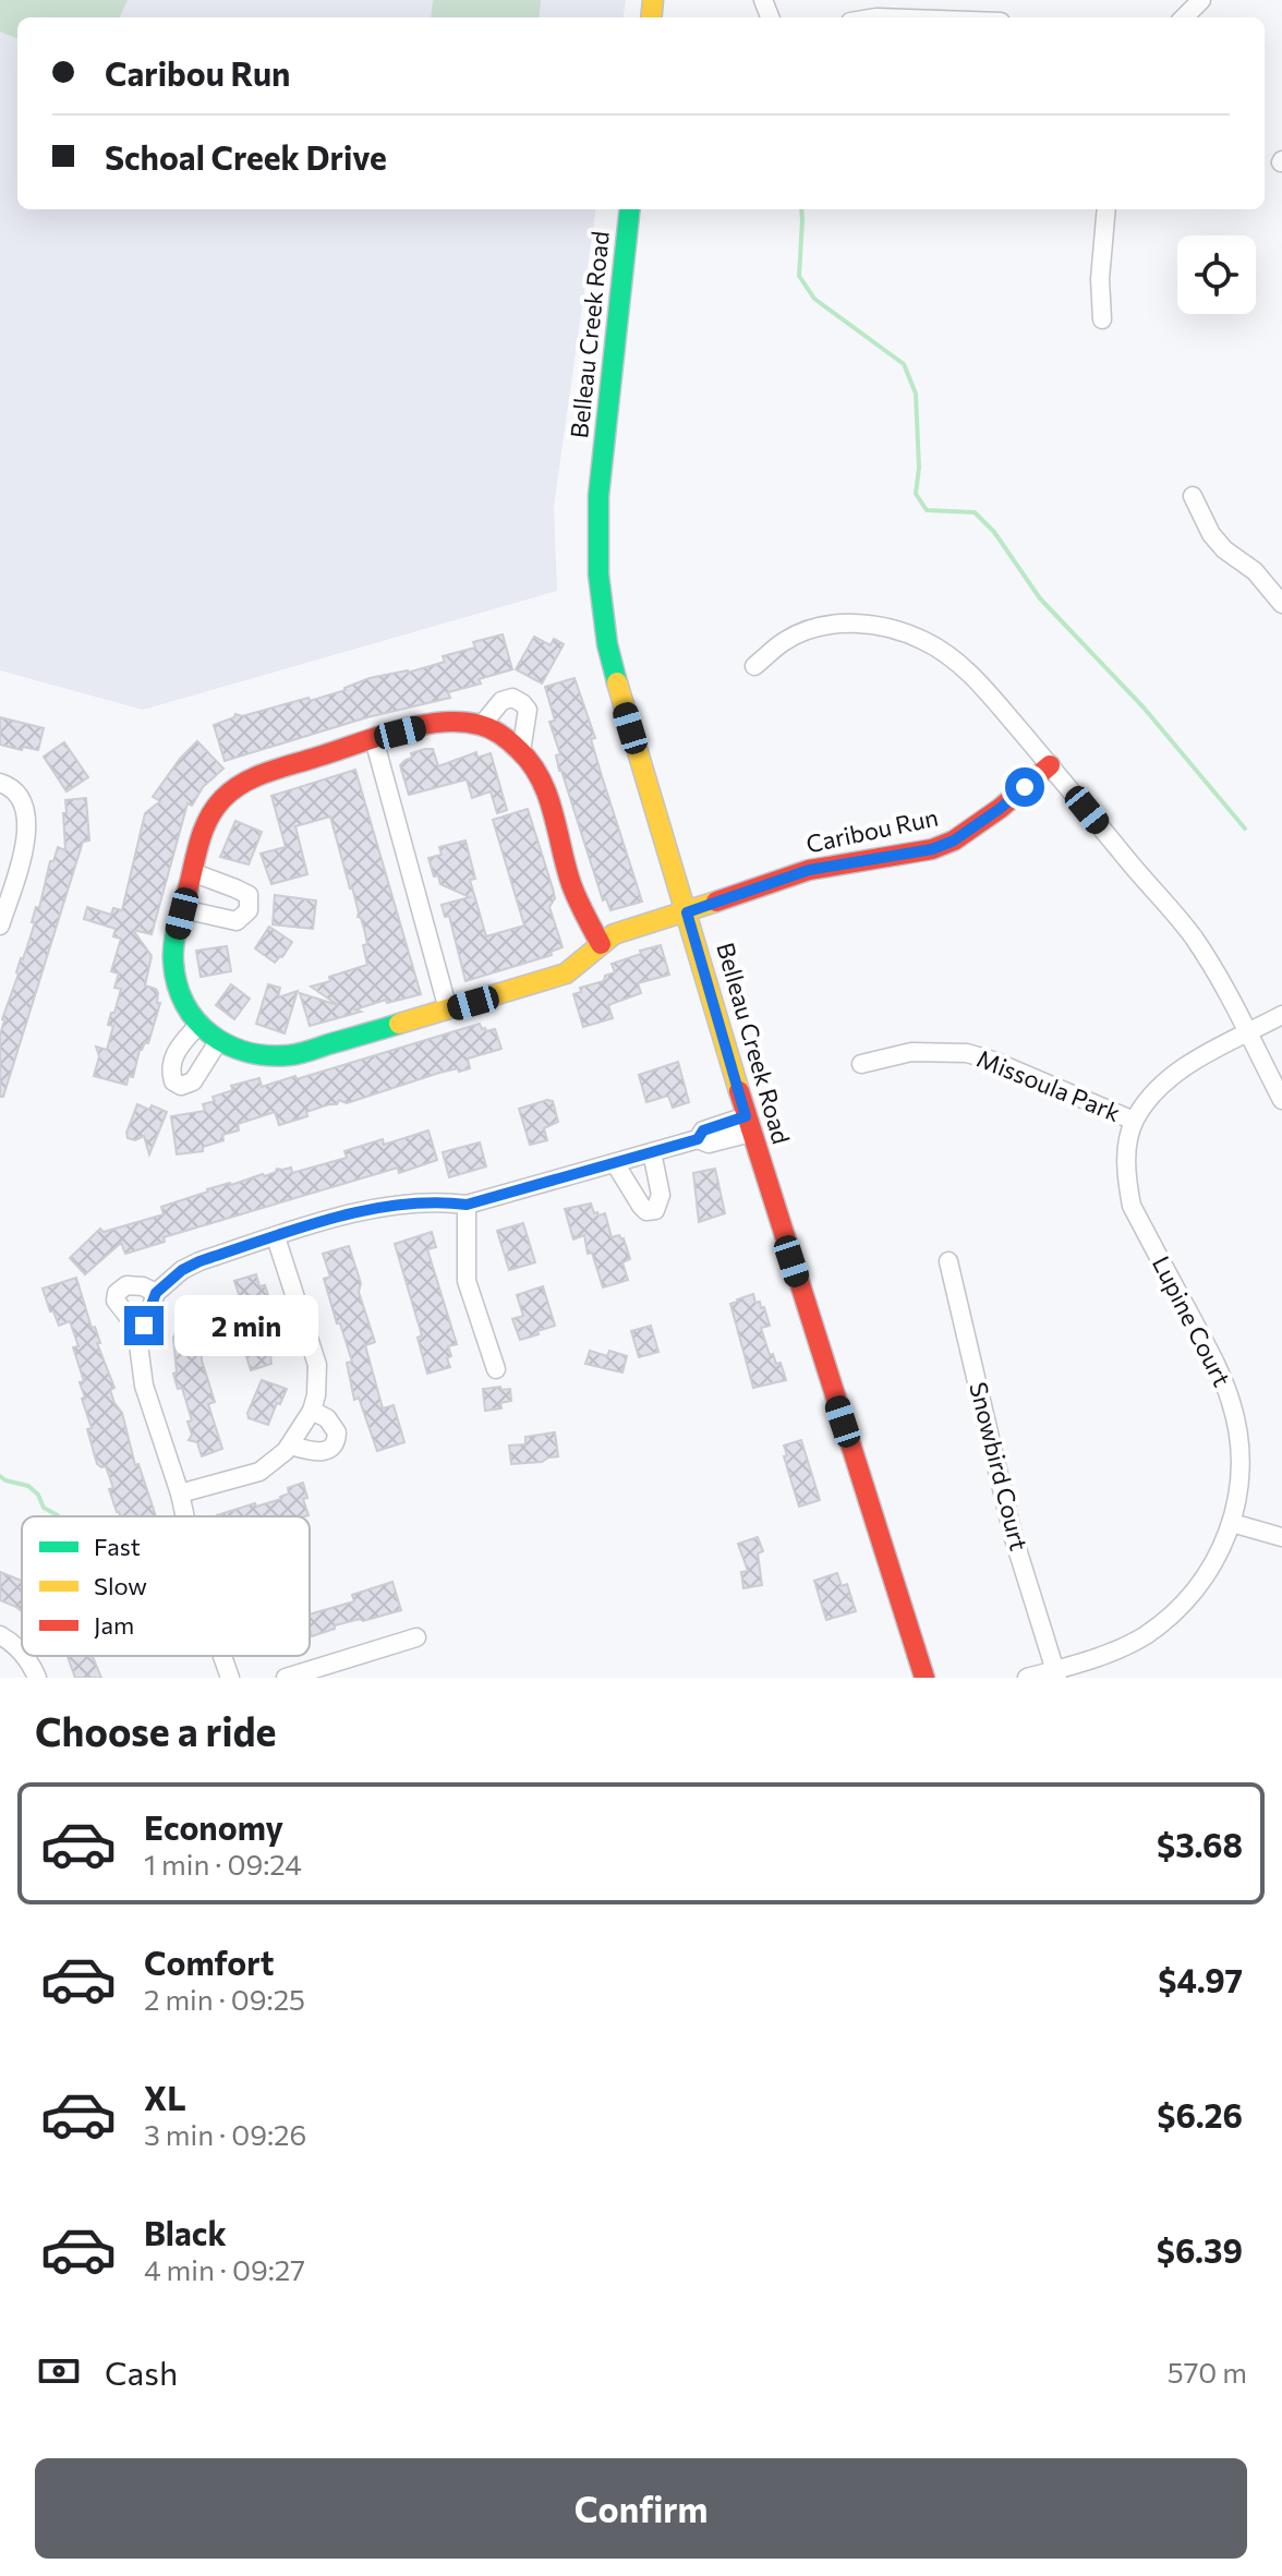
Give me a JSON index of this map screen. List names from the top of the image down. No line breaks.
{"streets":{"street":["Belleau Creek Road","Caribou Run","Missoula Park","Lupine Court","Snowbird Court"]},"crossings":[["Belleau Creek Road","Caribou Run"],["Missoula Park","Lupine Court"],["Lupine Court","Snowbird Court"]],"legend":["Fast","Slow","Jam"],"page":{"banner":["Caribou Run","Schoal Creek Drive"],"bubble":"2 min","heading":"Choose a ride","list":[{"name":"Economy","note":"1 min · 09:24","value":"$3.68"},{"name":"Comfort","note":"2 min · 09:25","value":"$4.97"},{"name":"XL","note":"3 min · 09:26","value":"$6.26"},{"name":"Black","note":"4 min · 09:27","value":"$6.39"}],"pay":["Cash","570 m"],"buttons":"Confirm"}}
